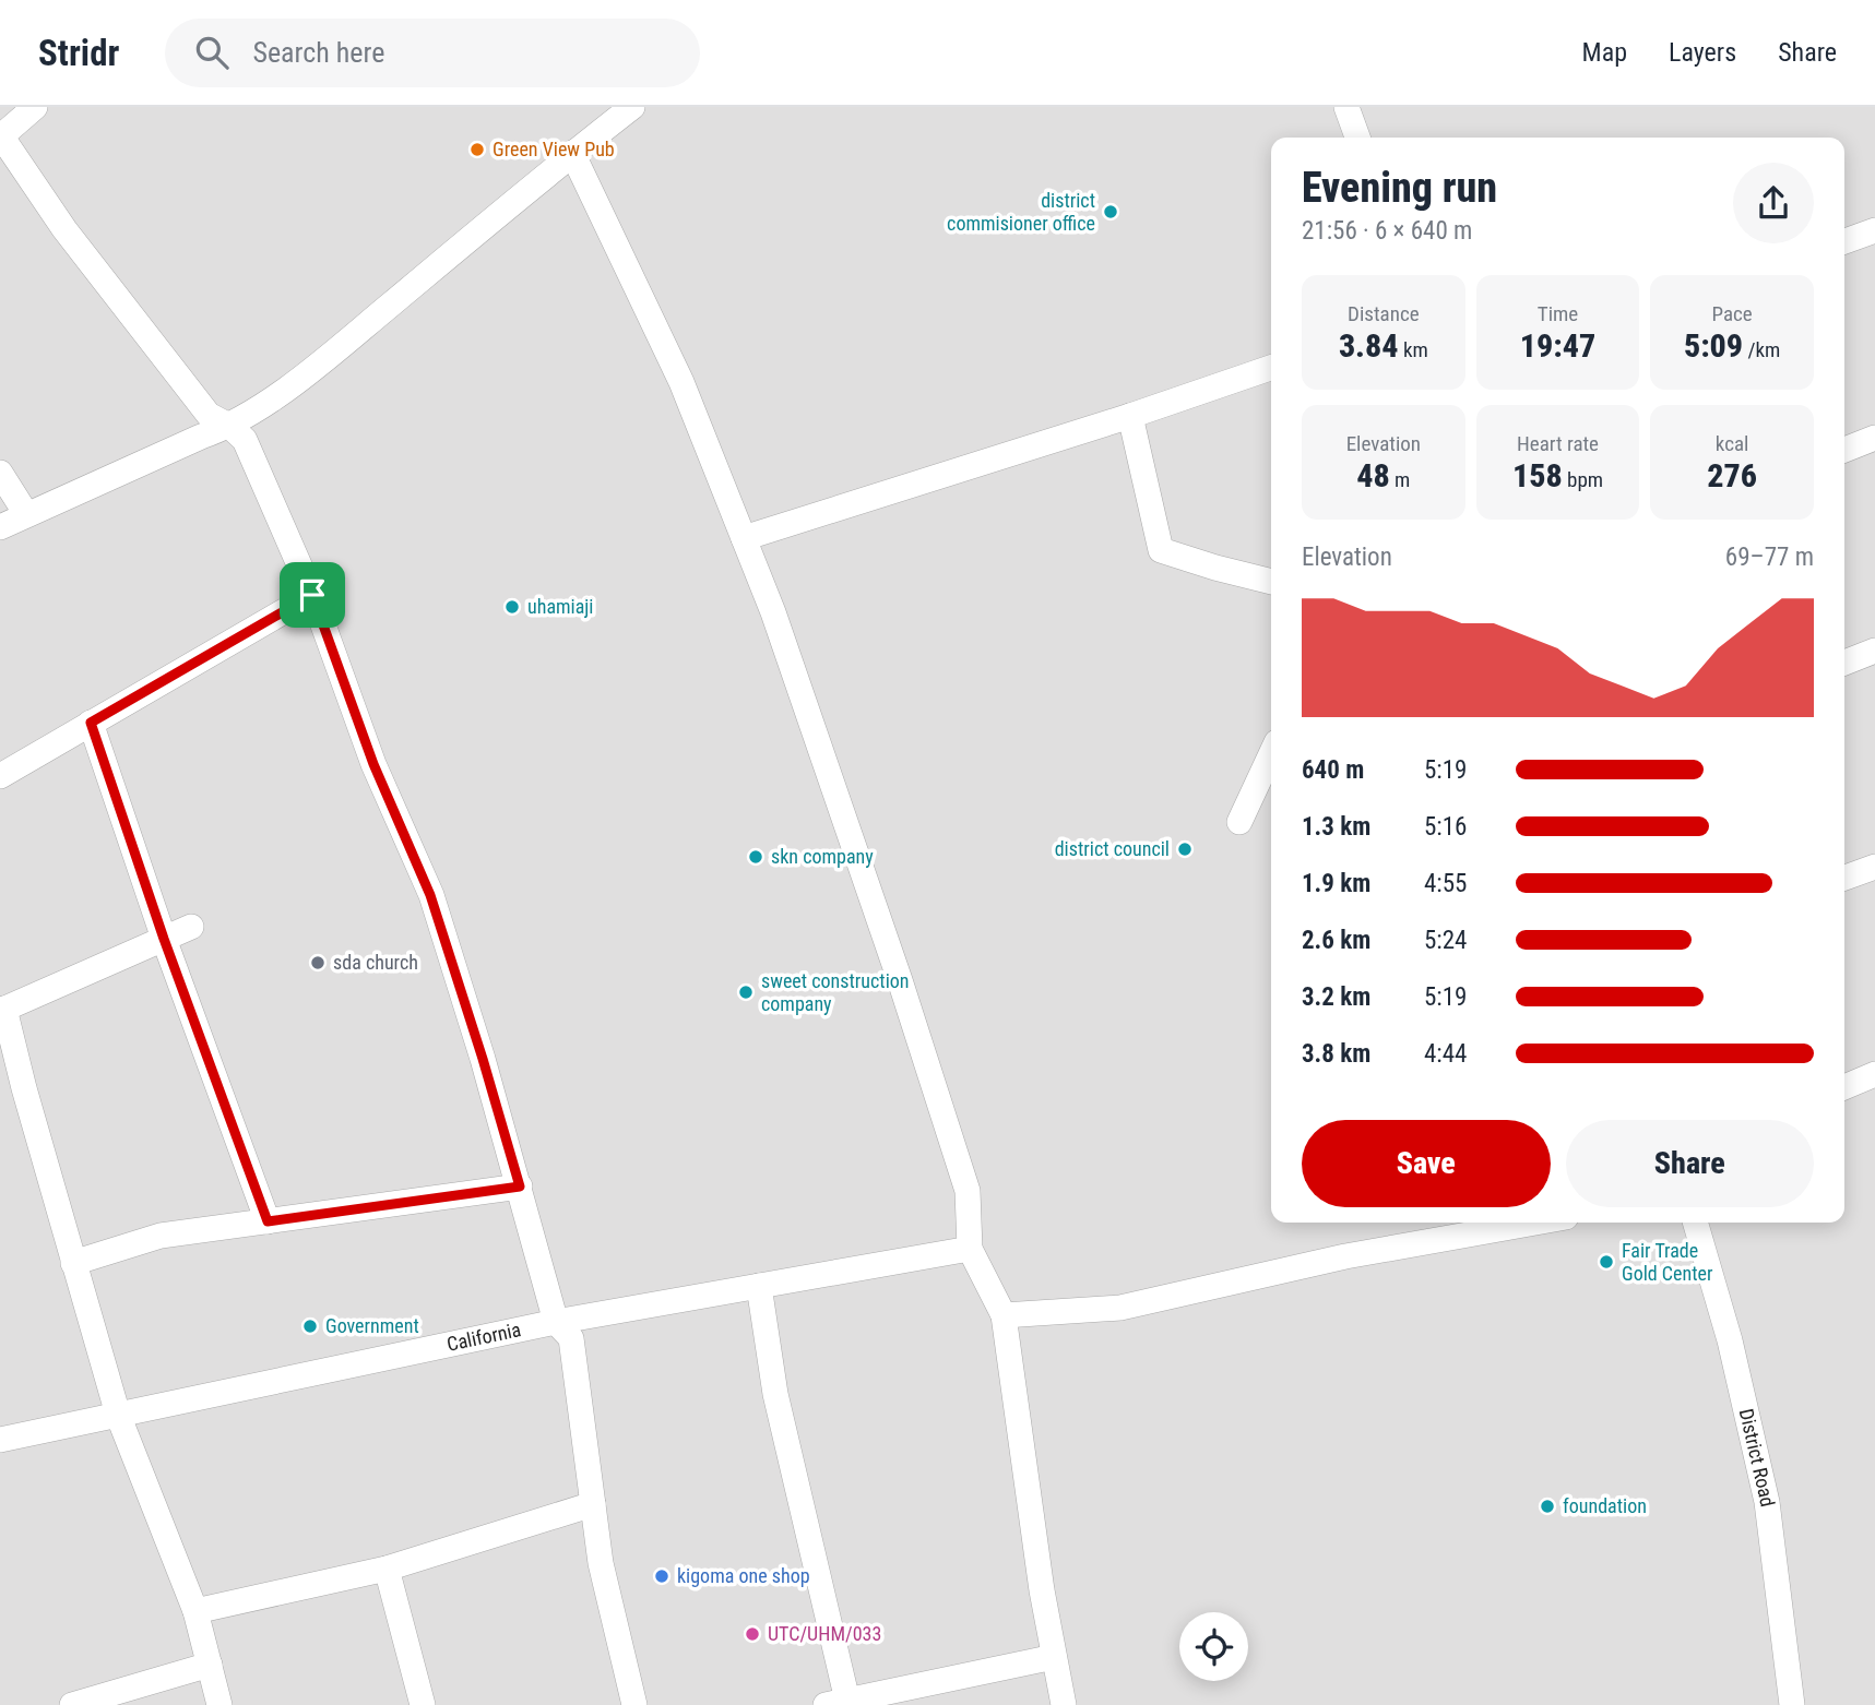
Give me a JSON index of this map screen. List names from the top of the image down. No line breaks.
{"streets":{"street":["California","District Road"]},"places":["Green View Pub","district commisioner office","uhamiaji","district council","skn company","sda church","sweet construction company","Fair Trade Gold Center","Government","foundation","kigoma one shop","UTC/UHM/033"],"page":{"header":"Stridr","search":"Search here","nav":["Map","Layers","Share"],"heading":["Evening run","21:56 · 6 × 640 m"],"stats":[["Distance","3.84 km"],["Time","19:47"],["Pace","5:09 /km"],["Elevation","48 m"],["Heart rate","158 bpm"],["kcal","276"]],"chart":["Elevation","69–77 m"],"list":[{"name":"640 m","note":"5:19"},{"name":"1.3 km","note":"5:16"},{"name":"1.9 km","note":"4:55"},{"name":"2.6 km","note":"5:24"},{"name":"3.2 km","note":"5:19"},{"name":"3.8 km","note":"4:44"}],"buttons":["Save","Share"]}}
